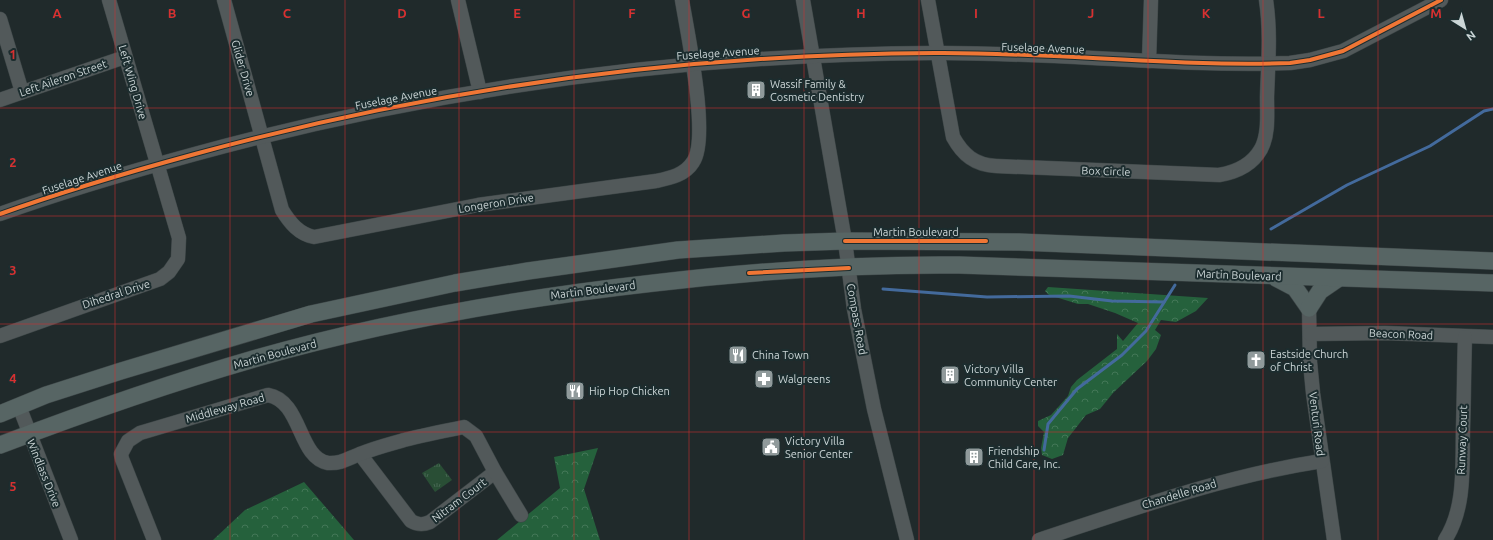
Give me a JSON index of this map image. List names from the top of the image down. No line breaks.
{"streets":{"main road":["Martin Boulevard"],"street":["Fuselage Avenue","Glider Drive","Left Aileron Street","Left Wing Drive","Box Circle","Longeron Drive","Dihedral Drive","Compass Road","Beacon Road","Middleway Road","Venturi Road","Runway Court","Windlass Drive","Chandelle Road","Nitram Court"]},"crossings":[["Fuselage Avenue","Glider Drive"],["Fuselage Avenue","Left Wing Drive"],["Fuselage Avenue","Box Circle"],["Fuselage Avenue","Longeron Drive"],["Fuselage Avenue","Dihedral Drive"],["Fuselage Avenue","Compass Road"],["Glider Drive","Longeron Drive"],["Left Aileron Street","Left Wing Drive"],["Left Wing Drive","Dihedral Drive"],["Martin Boulevard","Compass Road"],["Martin Boulevard","Windlass Drive"],["Beacon Road","Venturi Road"],["Beacon Road","Runway Court"],["Middleway Road","Nitram Court"],["Venturi Road","Chandelle Road"]],"places":{"building":["Wassif Family & Cosmetic Dentistry","Victory Villa Community Center","Friendship Child Care, Inc."],"restaurant":["China Town","Hip Hop Chicken"],"church":["Eastside Church of Christ"],"pharmacy":["Walgreens"],"public building":["Victory Villa Senior Center"]},"north":"bottom right","grid":{"columns":["A","B","C","D","E","F","G","H","I","J","K","L","M"],"rows":["1","2","3","4","5"]}}
